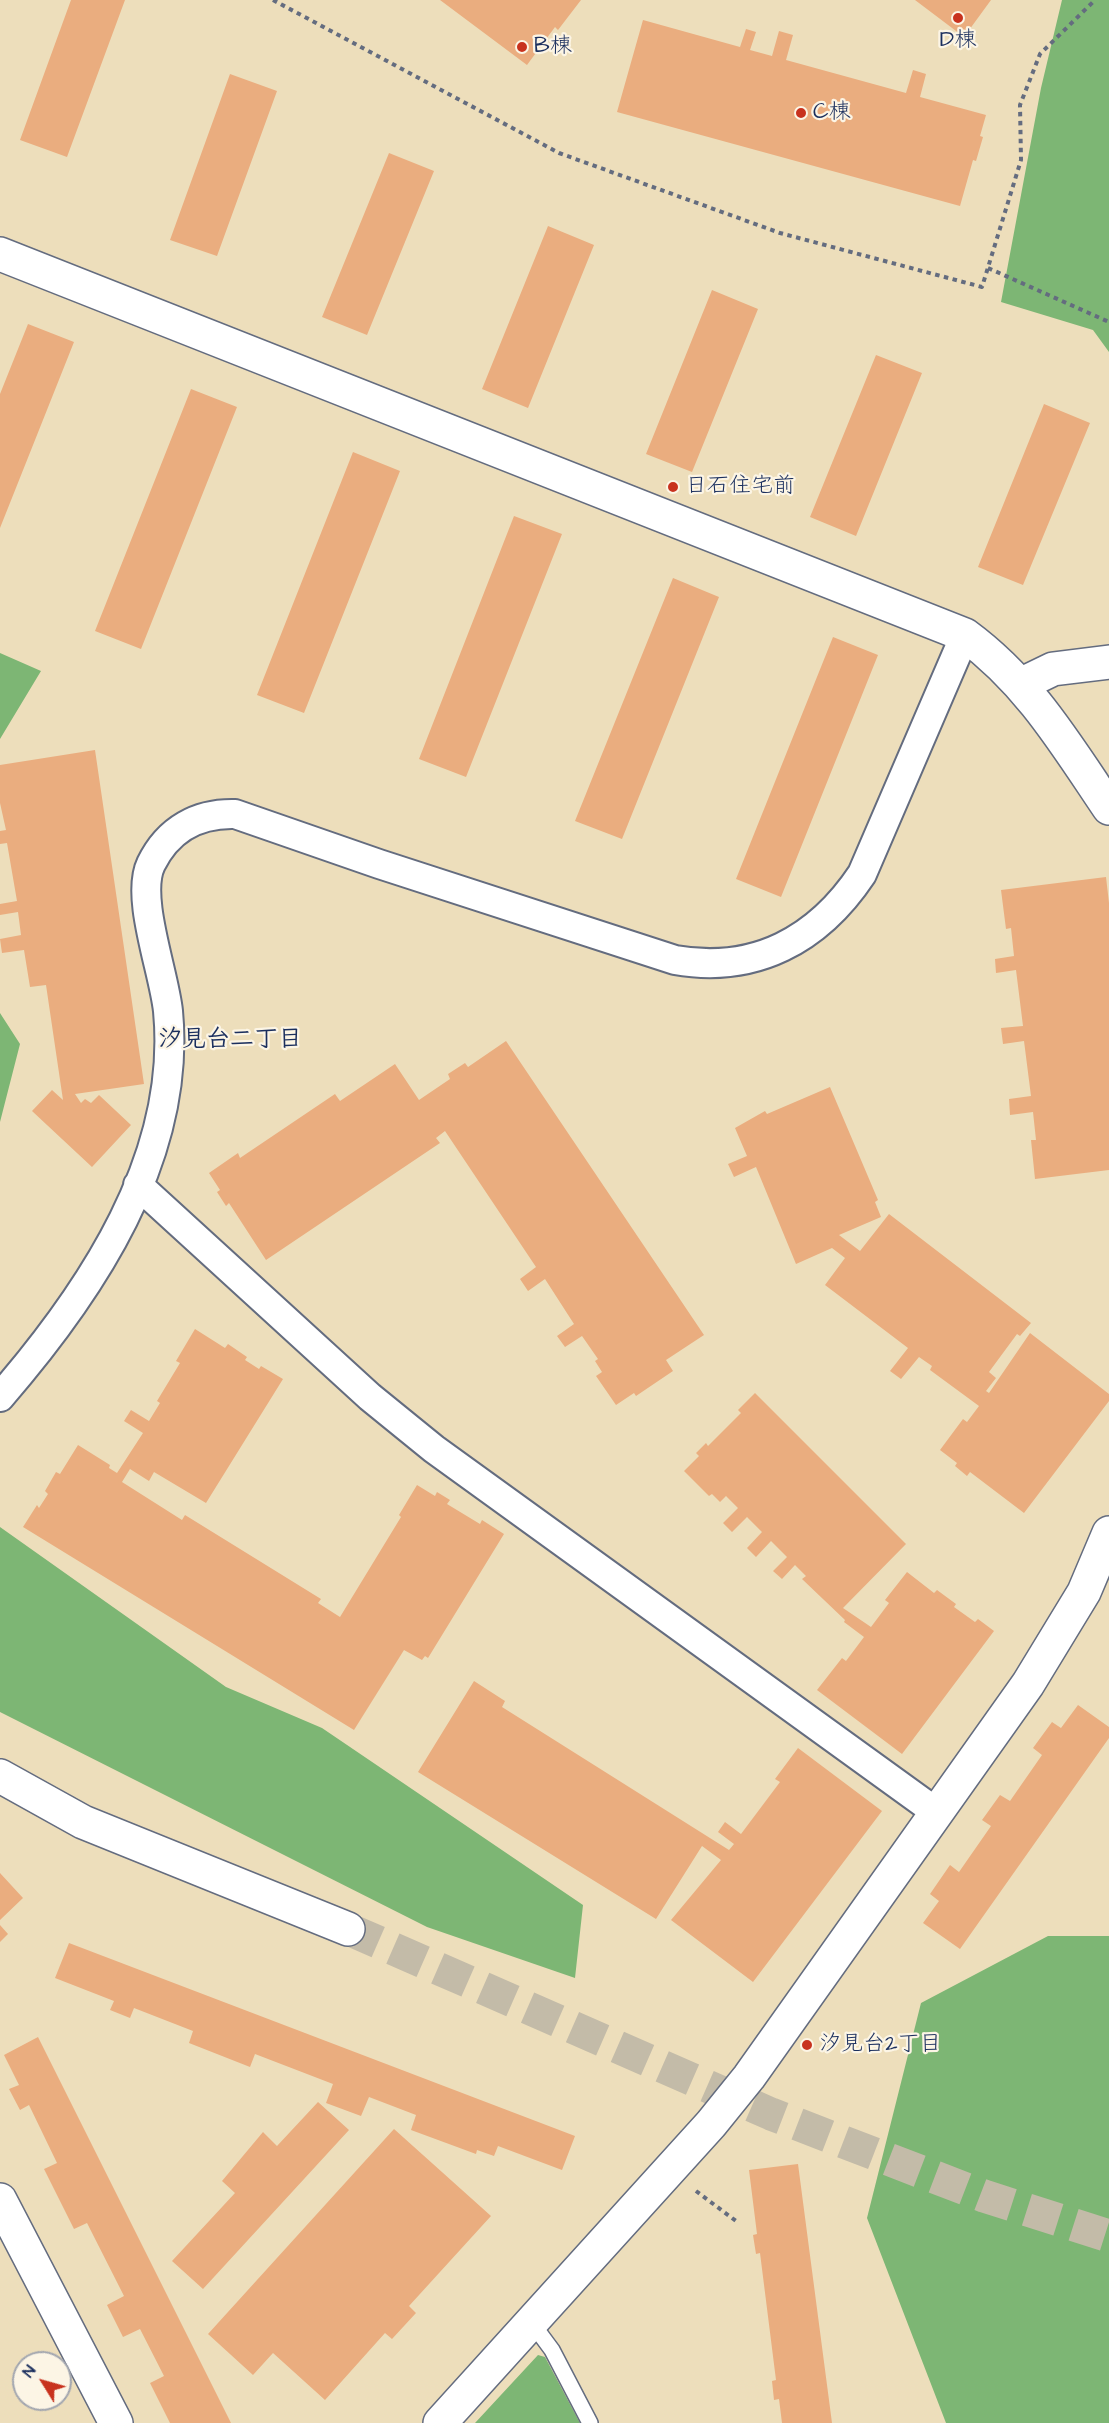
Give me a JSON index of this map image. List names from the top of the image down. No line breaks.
{"districts":["汐見台二丁目"],"places":["D棟","B棟","C棟","日石住宅前","汐見台2丁目"],"north":"top left"}
